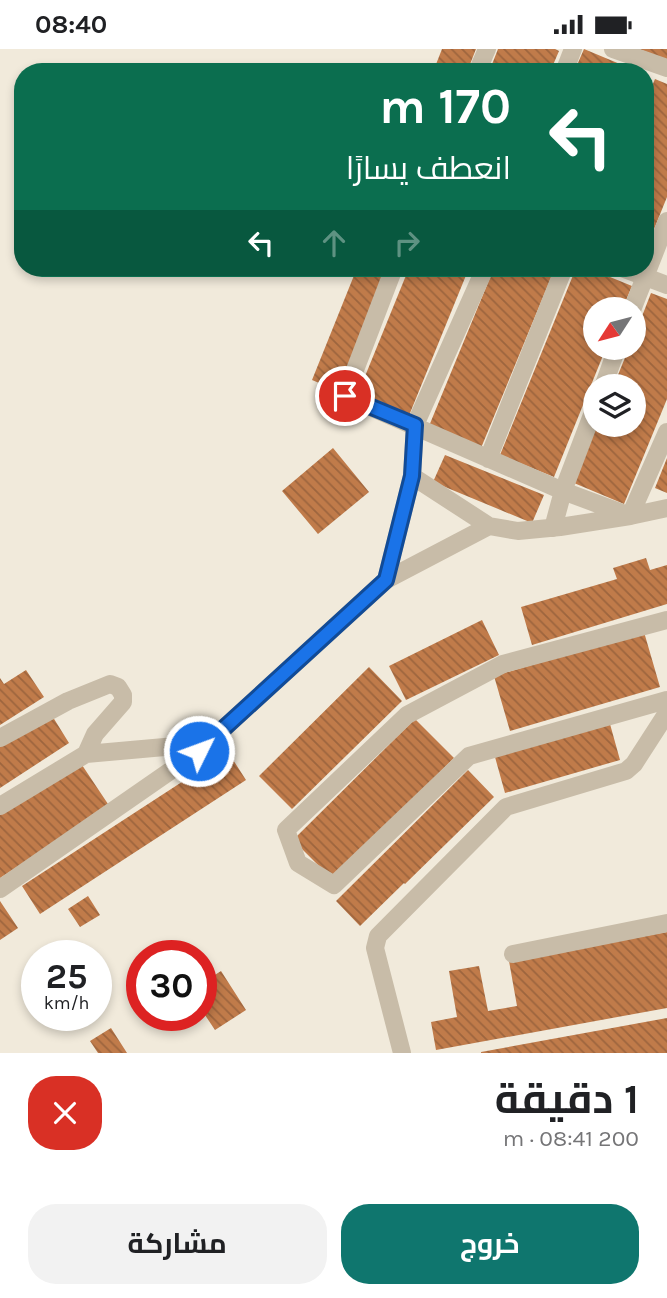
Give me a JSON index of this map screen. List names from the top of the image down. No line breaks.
{"north":"bottom left","page":{"status":"08:40","turn":["170 m","انعطف يسارًا"],"speed":"25 km/h","limit":"30","heading":["1 دقيقة","200 m · 08:41"],"buttons":["خروج","مشاركة"]}}
